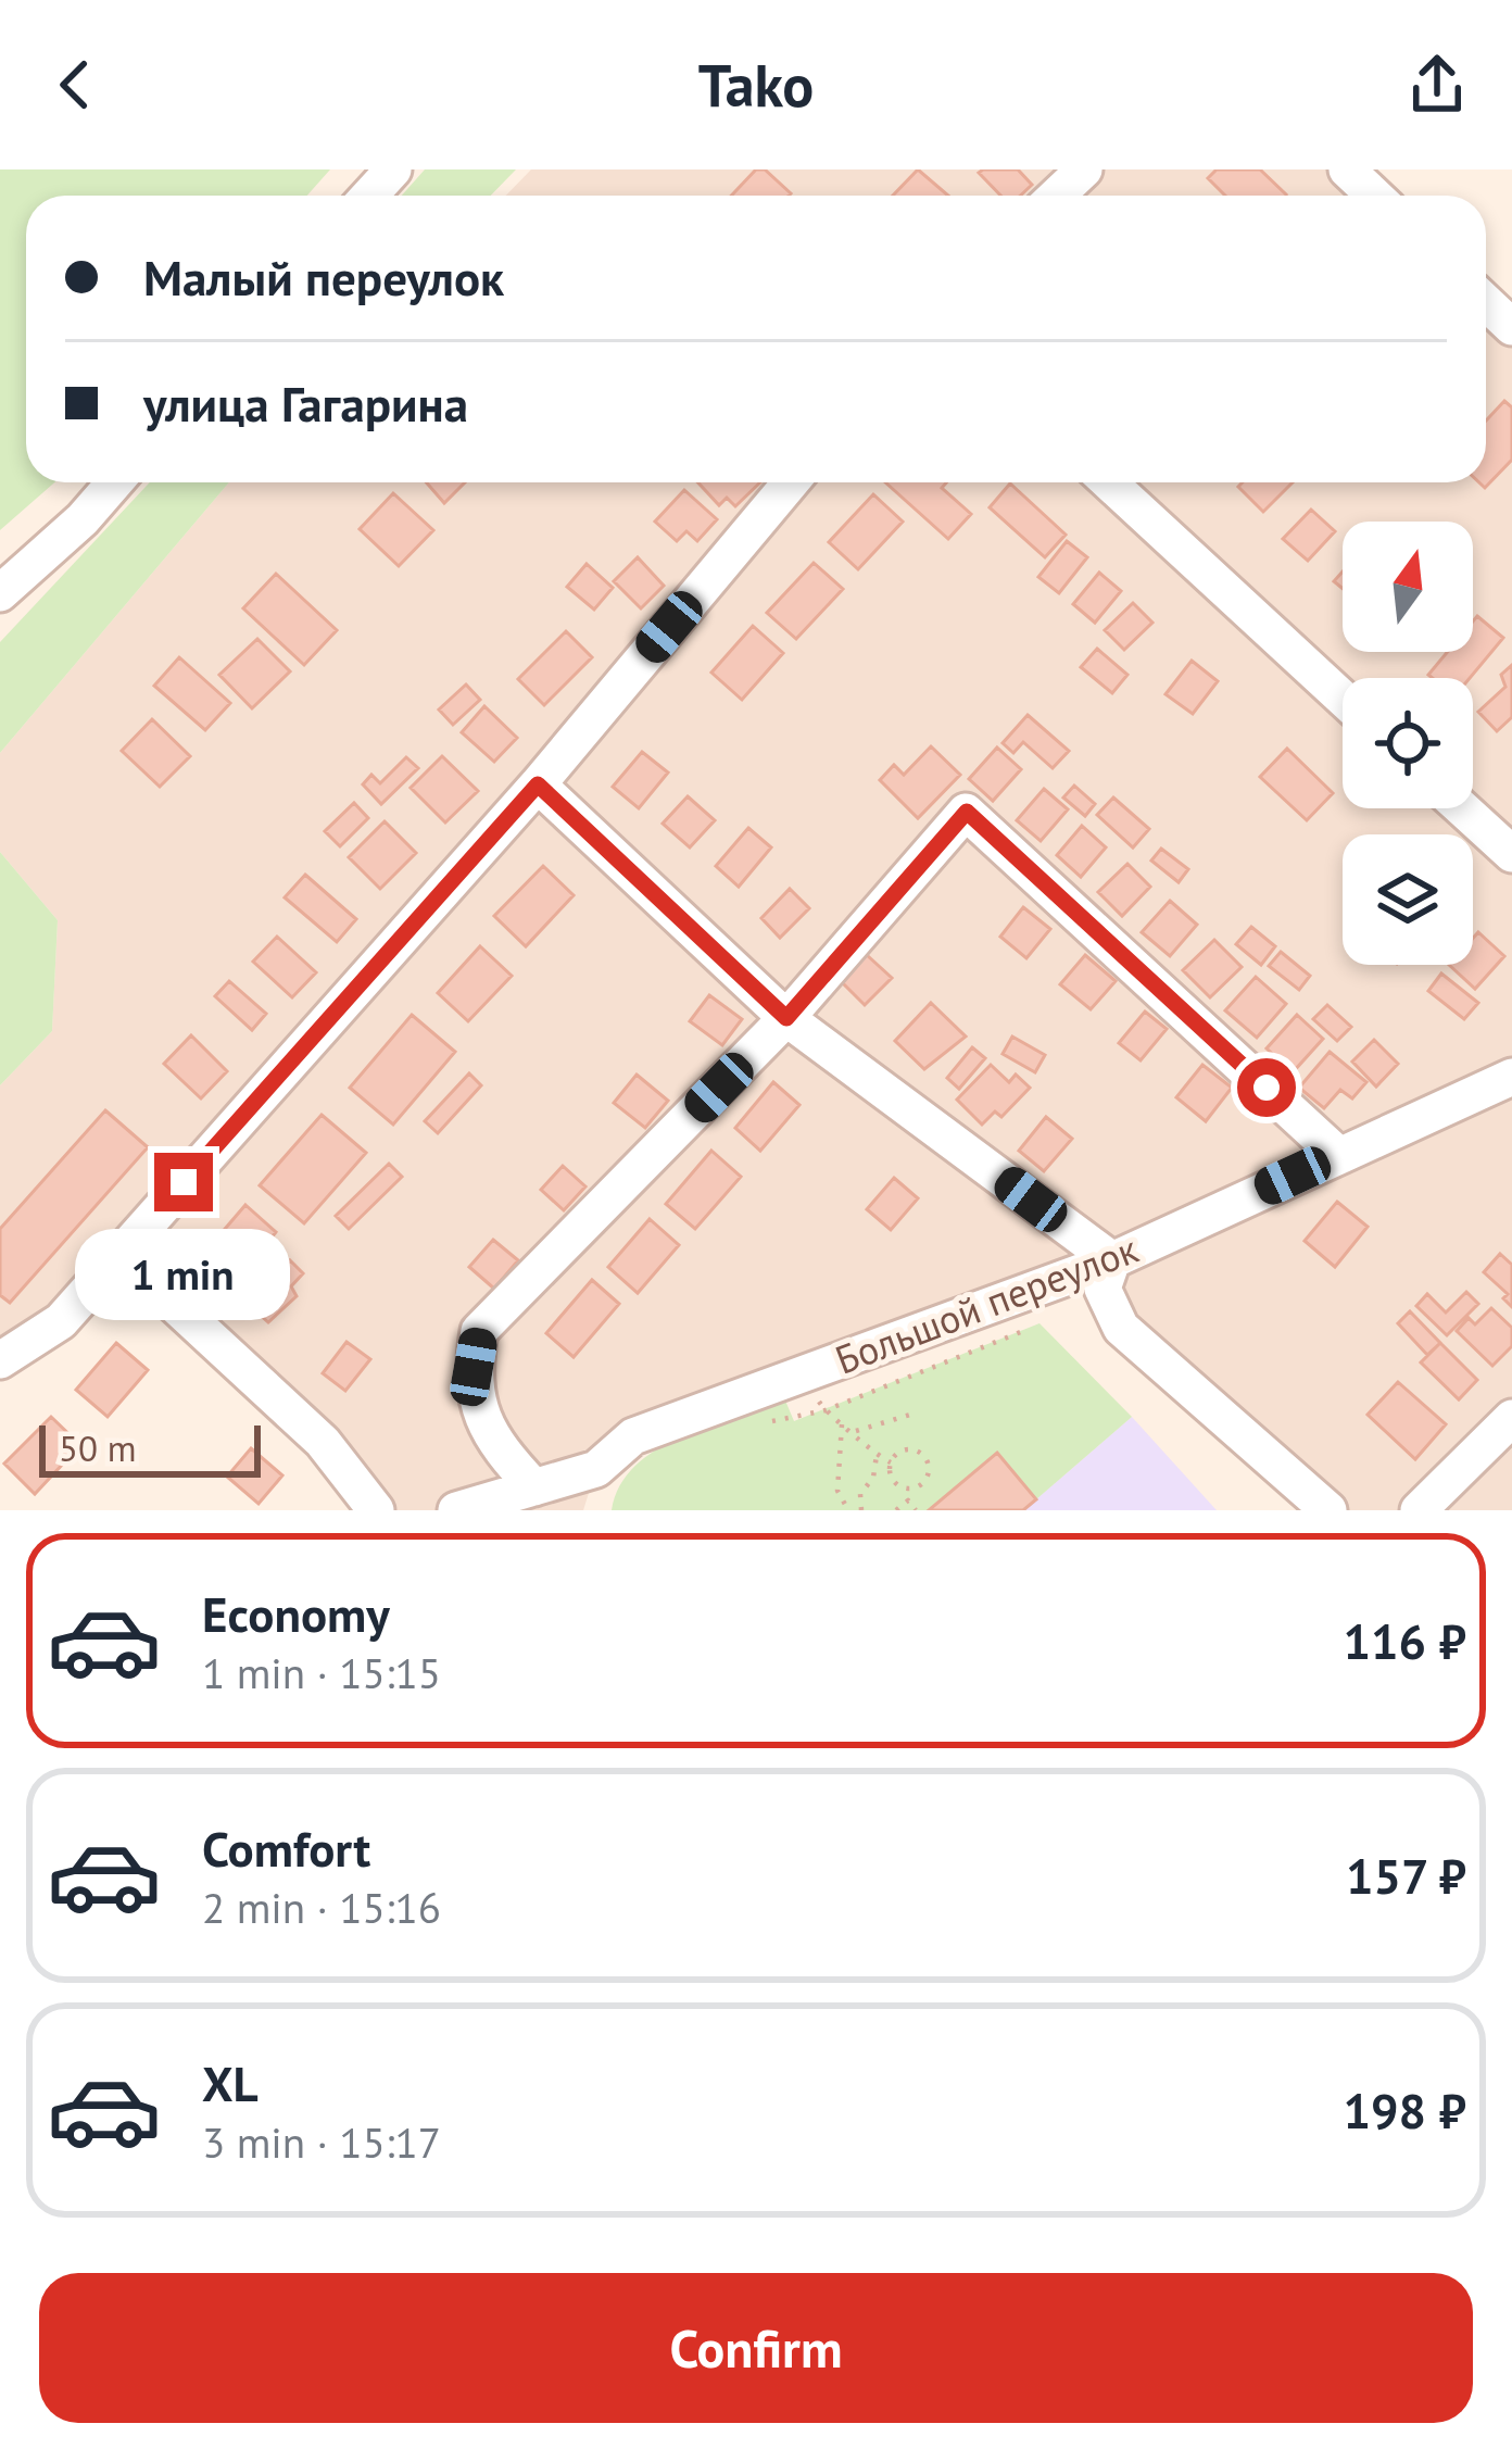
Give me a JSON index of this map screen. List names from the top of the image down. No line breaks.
{"streets":{"street":["Большой переулок"]},"scale_bar":"50 m","north":"top","page":{"header":"Tako","banner":["Малый переулок","улица Гагарина"],"bubble":"1 min","scale":"50 m","list":[{"name":"Economy","note":"1 min · 15:15","value":"116 ₽"},{"name":"Comfort","note":"2 min · 15:16","value":"157 ₽"},{"name":"XL","note":"3 min · 15:17","value":"198 ₽"}],"buttons":"Confirm"}}
